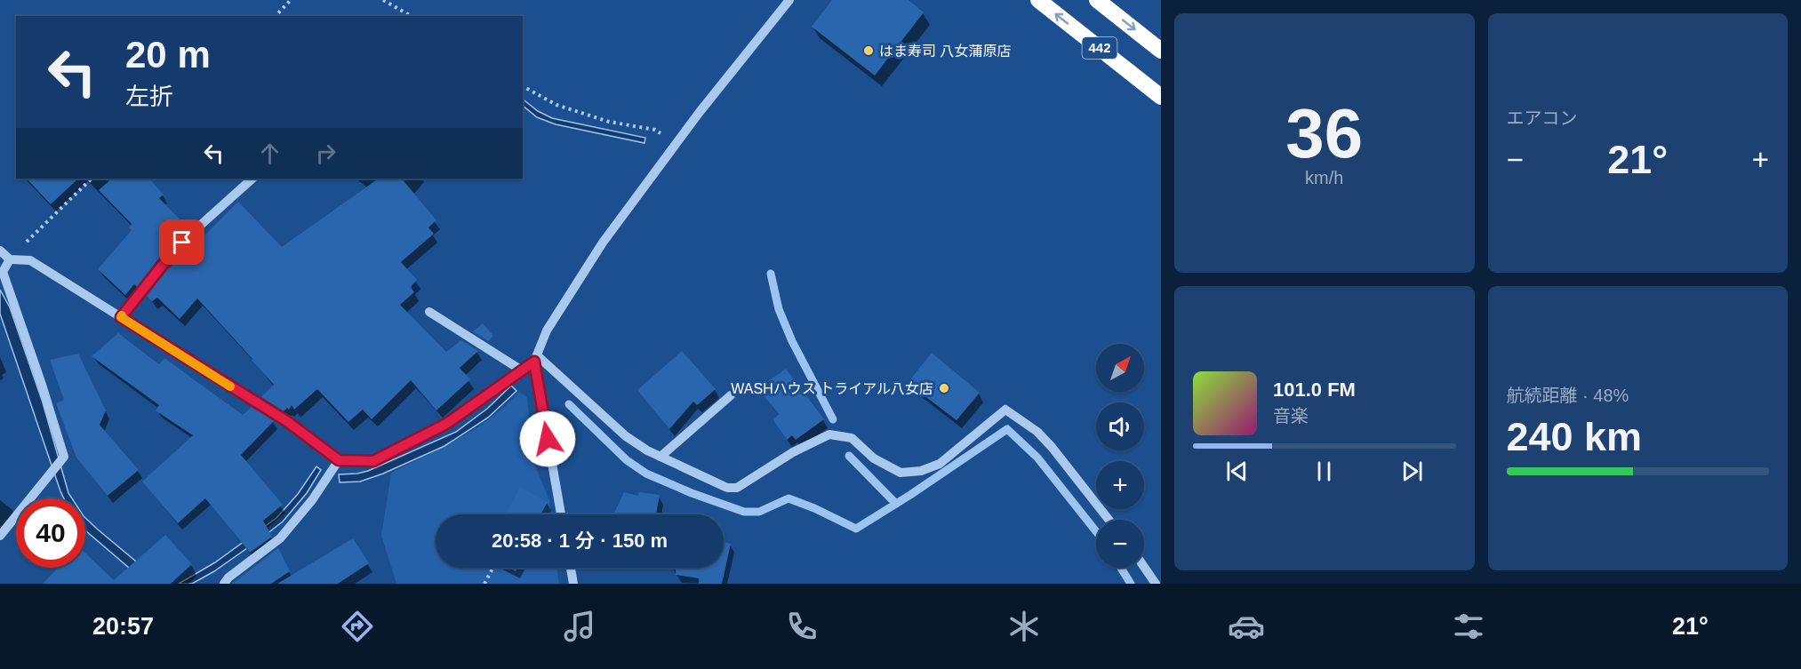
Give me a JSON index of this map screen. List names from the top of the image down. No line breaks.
{"streets":{"highway":["442"]},"places":["はま寿司 八女蒲原店","WASHハウス トライアル八女店"],"north":"top right","page":{"tile":[["36","km/h"],"エアコン",["航続距離 · 48%","240 km"]],"turn":["20 m","左折"],"heat":["−","21°","+"],"map_buttons":["+","−"],"song":["101.0 FM","音楽"],"limit":"40","trip":"20:58 · 1 分 · 150 m","tabs":["20:57","21°"]}}
